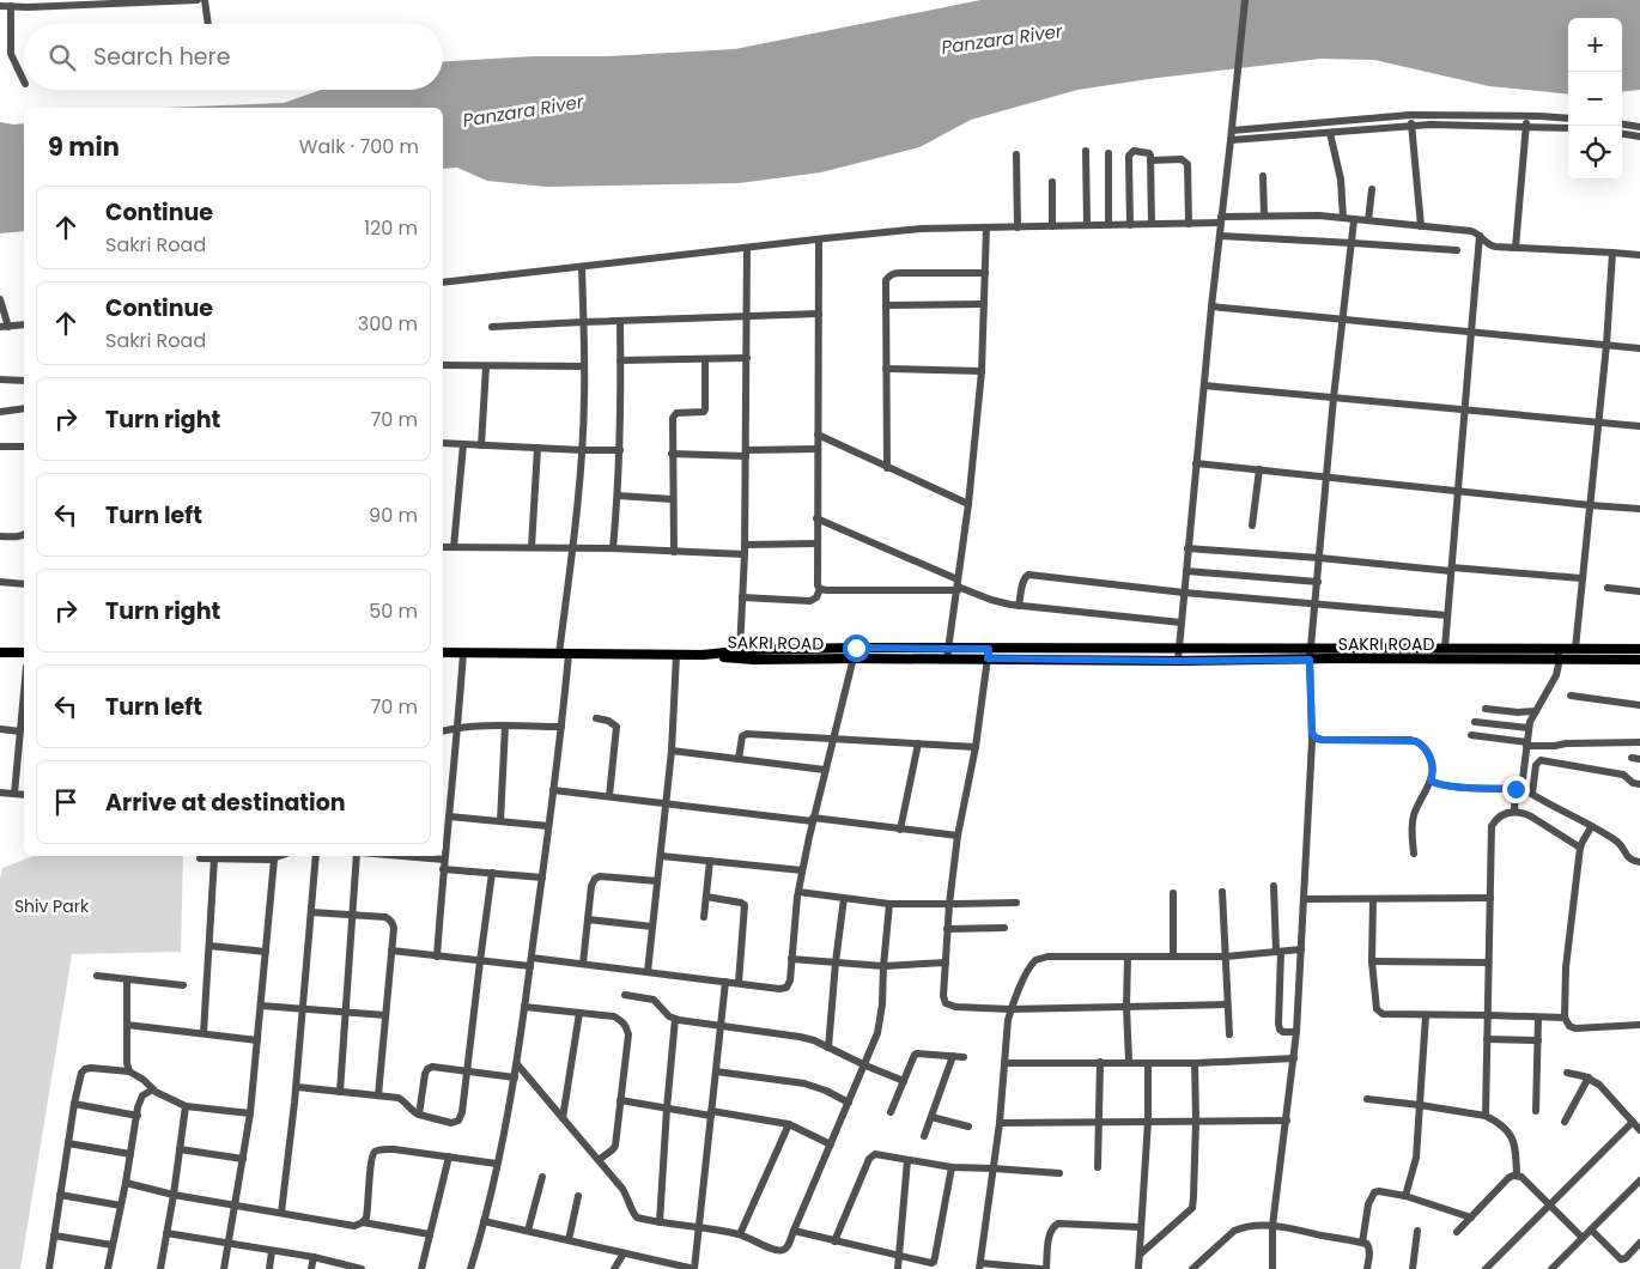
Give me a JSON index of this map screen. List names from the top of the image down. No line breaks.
{"streets":{"main road":["SAKRI ROAD"]},"water":["Panzara River"],"parks":["Shiv Park"],"page":{"map_buttons":["+","−"],"search":"Search here","heading":["9 min","Walk · 700 m"],"list":[["Continue","Sakri Road","120 m"],["Continue","Sakri Road","300 m"],["Turn right","70 m"],["Turn left","90 m"],["Turn right","50 m"],["Turn left","70 m"],"Arrive at destination"]}}
